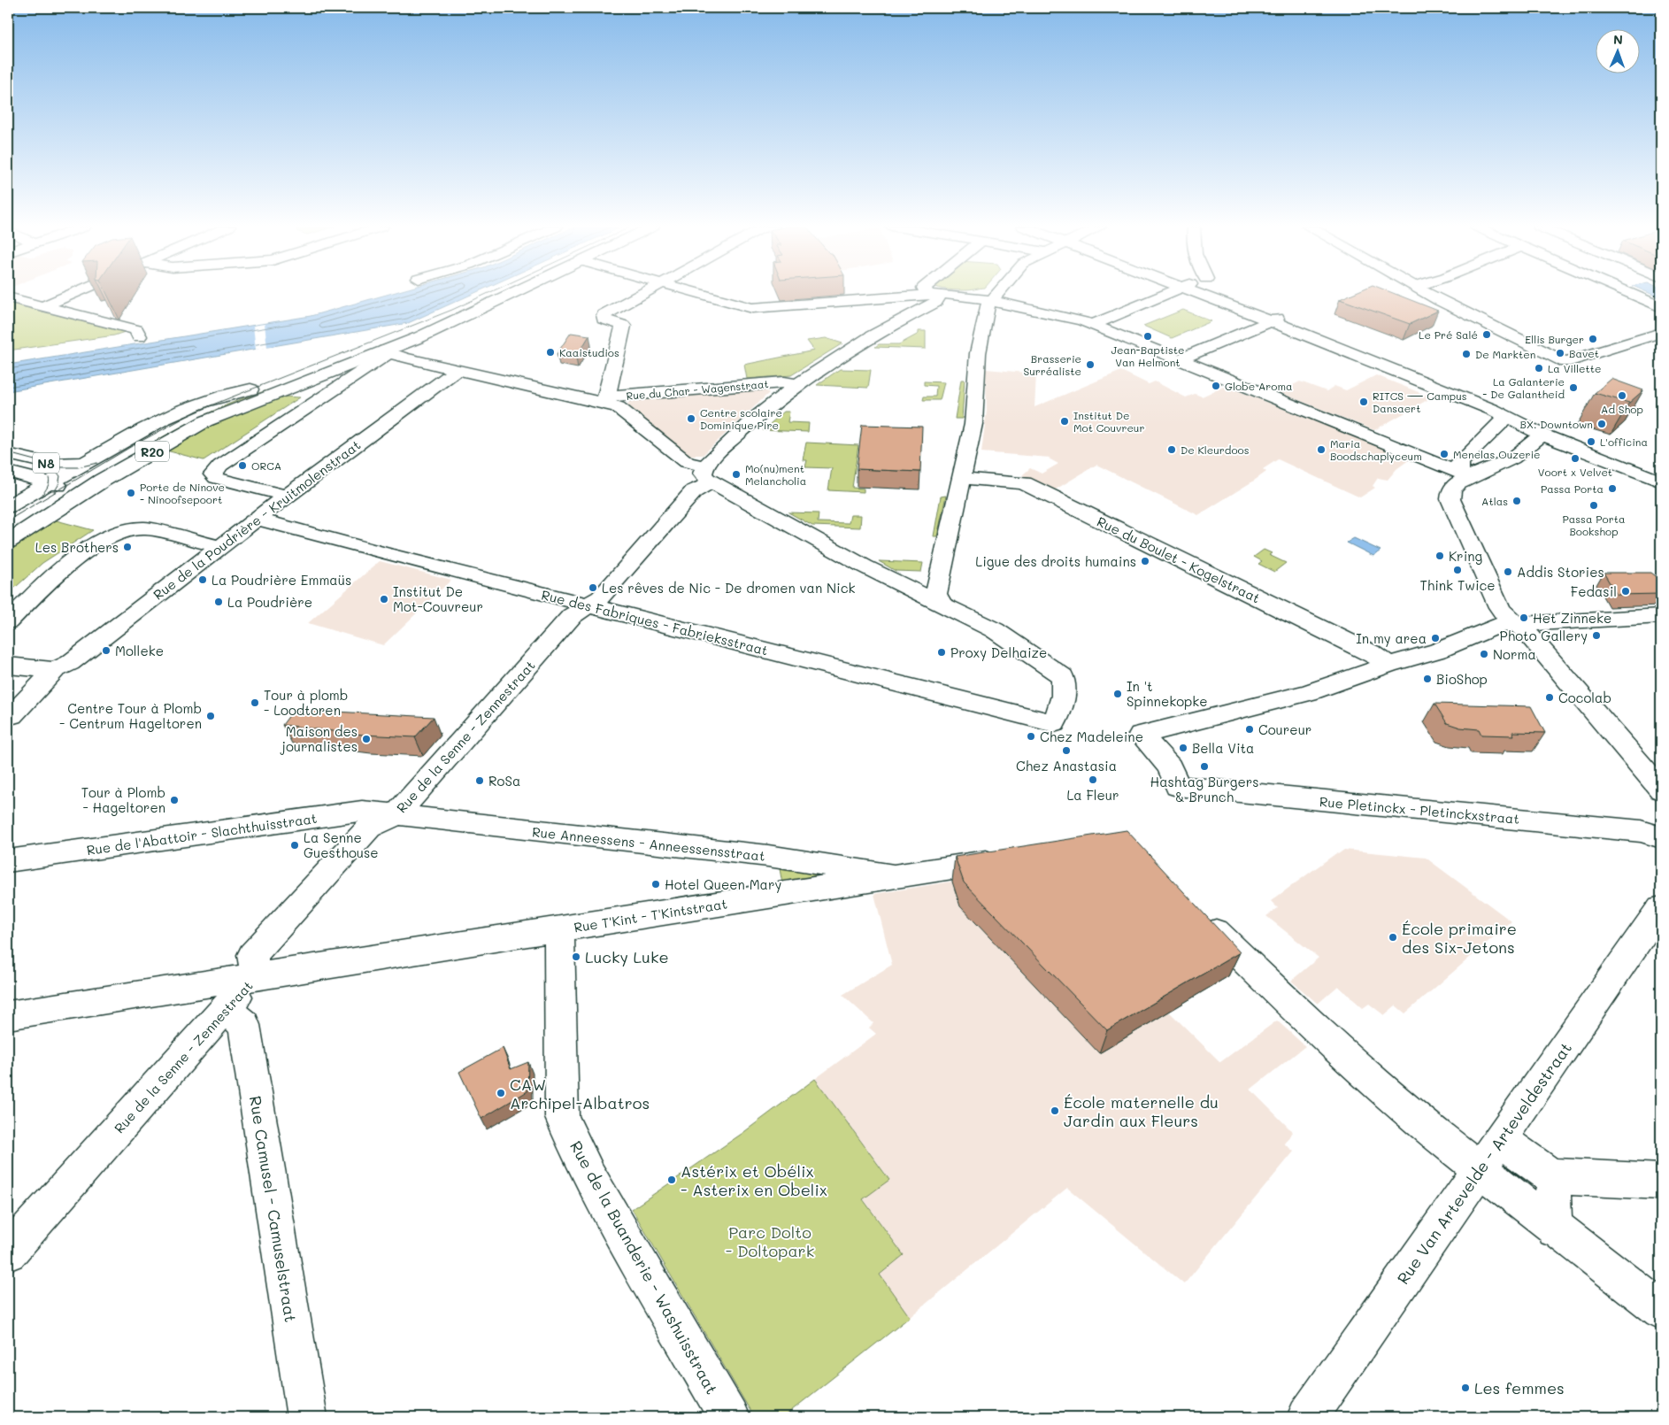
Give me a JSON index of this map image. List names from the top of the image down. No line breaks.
{"streets":{"street":["Rue du Char - Wagenstraat","R20","N8","Rue de la Poudrière - Kruitmolenstraat","Rue du Boulet - Kogelstraat","Rue des Fabriques - Fabrieksstraat","Rue de la Senne - Zennestraat","Rue Pletinckx - Pletinckxstraat","Rue de l'Abattoir - Slachthuisstraat","Rue Anneessens - Anneessensstraat","Rue T'Kint - T'Kintstraat","Rue Van Artevelde - Arteveldestraat","Rue Camusel - Camuselstraat","Rue de la Buanderie - Washuisstraat"]},"crossings":[["Rue du Char - Wagenstraat","Rue de la Senne - Zennestraat"],["R20","N8"],["Rue de la Poudrière - Kruitmolenstraat","Rue des Fabriques - Fabrieksstraat"],["Rue du Boulet - Kogelstraat","Rue Pletinckx - Pletinckxstraat"],["Rue des Fabriques - Fabrieksstraat","Rue de la Senne - Zennestraat"],["Rue de la Senne - Zennestraat","Rue de l'Abattoir - Slachthuisstraat"],["Rue de la Senne - Zennestraat","Rue Anneessens - Anneessensstraat"],["Rue de la Senne - Zennestraat","Rue T'Kint - T'Kintstraat"],["Rue de la Senne - Zennestraat","Rue Camusel - Camuselstraat"],["Rue de l'Abattoir - Slachthuisstraat","Rue Anneessens - Anneessensstraat"],["Rue Anneessens - Anneessensstraat","Rue T'Kint - T'Kintstraat"],["Rue T'Kint - T'Kintstraat","Rue de la Buanderie - Washuisstraat"]],"parks":["Parc Dolto - Doltopark"],"places":["Le Pré Salé","Jean-Baptiste Van Helmont","Ellis Burger","Kaaistudios","Bavet","De Markten","Brasserie Surréaliste","La Villette","Globe Aroma","La Galanterie - De Galantheid","Ad Shop","RITCS — Campus Dansaert","Centre scolaire Dominique Pire","Institut De Mot Couvreur","BX. Downtown","L'officina","De Kleurdoos","Maria Boodschaplyceum","Menelas Ouzerie","Voort x Velvet","ORCA","Mo(nu)ment Melancholia","Passa Porta","Porte de Ninove - Ninoofsepoort","Atlas","Passa Porta Bookshop","Les Brothers","Kring","Ligue des droits humains","Think Twice","Addis Stories","La Poudrière Emmaüs","Les rêves de Nic - De dromen van Nick","Fedasil","Institut De Mot-Couvreur","La Poudrière","Het Zinneke","Photo Gallery","In my area","Molleke","Proxy Delhaize","Norma","BioShop","In 't Spinnekopke","Cocolab","Tour à plomb - Loodtoren","Centre Tour à Plomb - Centrum Hageltoren","Coureur","Chez Madeleine","Maison des journalistes","Bella Vita","Chez Anastasia","Hashtag Burgers & Brunch","La Fleur","RoSa","Tour à Plomb - Hageltoren","La Senne Guesthouse","Hotel Queen Mary","École primaire des Six-Jetons","Lucky Luke","CAW Archipel-Albatros","École maternelle du Jardin aux Fleurs","Astérix et Obélix - Asterix en Obelix","Les femmes"],"north":"top"}
